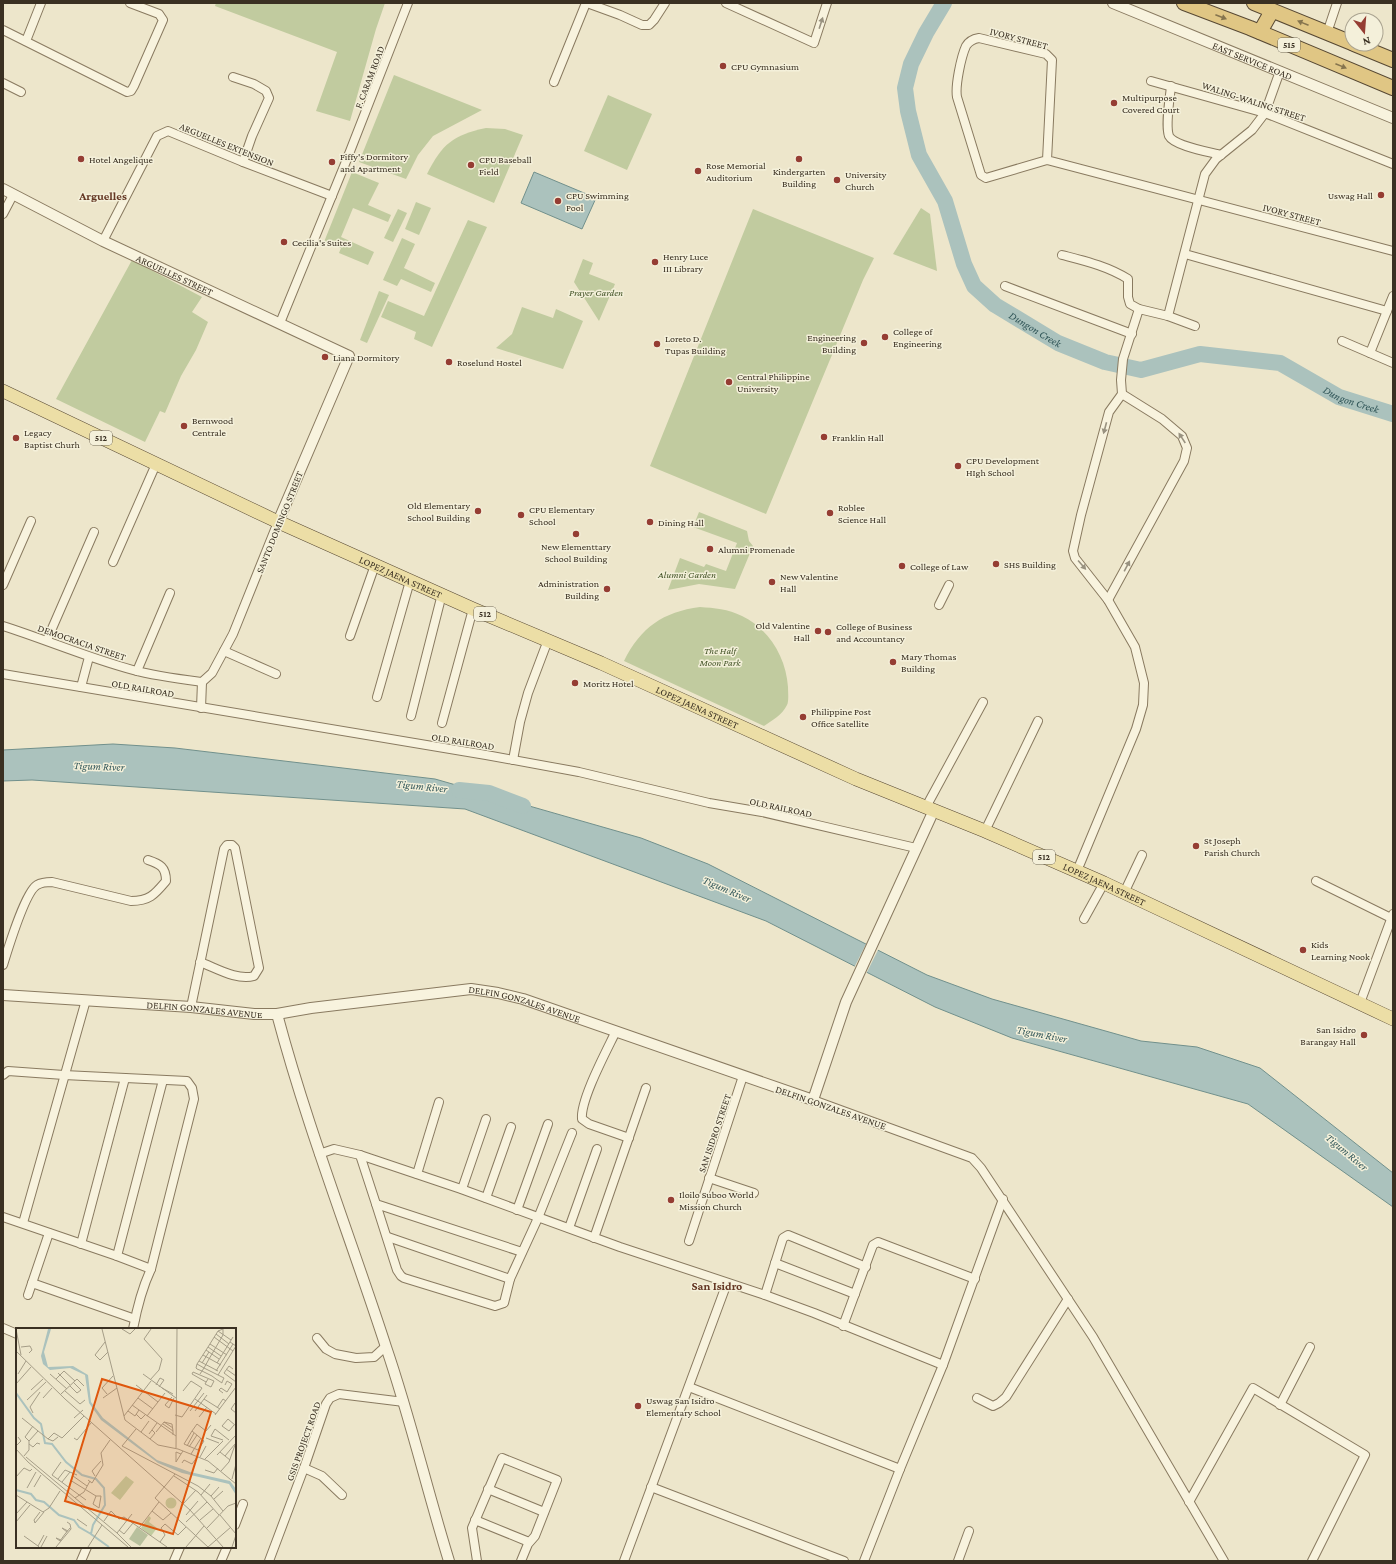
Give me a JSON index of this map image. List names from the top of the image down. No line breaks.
{"streets":{"highway":["515"],"main road":["512","LOPEZ JAENA STREET"],"street":["IVORY STREET","EAST SERVICE ROAD","F. CARAM ROAD","WALING-WALING STREET","ARGUELLES EXTENSION","ARGUELLES STREET","SANTO DOMINGO STREET","DEMOCRACIA STREET","OLD RAILROAD","DELFIN GONZALES AVENUE","SAN ISIDRO STREET","GSIS PROJECT ROAD"]},"crossings":[["F. CARAM ROAD","ARGUELLES EXTENSION"],["ARGUELLES EXTENSION","ARGUELLES STREET"],["ARGUELLES STREET","SANTO DOMINGO STREET"],["SANTO DOMINGO STREET","LOPEZ JAENA STREET"],["SANTO DOMINGO STREET","DEMOCRACIA STREET"],["DELFIN GONZALES AVENUE","SAN ISIDRO STREET"]],"districts":["Arguelles","San Isidro"],"water":["Dungon Creek","Tigum River"],"parks":["Prayer Garden","Alumni Garden","The Half Moon Park"],"places":["CPU Gymnasium","Multipurpose Covered Court","Hotel Angelique","Kindergarten Building","Fiffy's Dormitory and Apartment","CPU Baseball Field","Rose Memorial Auditorium","University Church","Uswag Hall","CPU Swimming Pool","Cecilia's Suites","Henry Luce III Library","College of Engineering","Engineering Building","Loreto D. Tupas Building","Liana Dormitory","Roselund Hostel","Central Philippine University","Bernwood Centrale","Franklin Hall","Legacy Baptist Churh","CPU Development HIgh School","Old Elementary School Building","Roblee Science Hall","CPU Elementary School","Dining Hall","New Elementtary School Building","Alumni Promenade","SHS Building","College of Law","New Valentine Hall","Administration Building","Old Valentine Hall","College of Business and Accountancy","Mary Thomas Building","Moritz Hotel","Philippine Post Office Satellite","St Joseph Parish Church","Kids Learning Nook","San Isidro Barangay Hall","Iloilo Suboo World Mission Church","Uswag San Isidro Elementary School"],"north":"bottom"}
